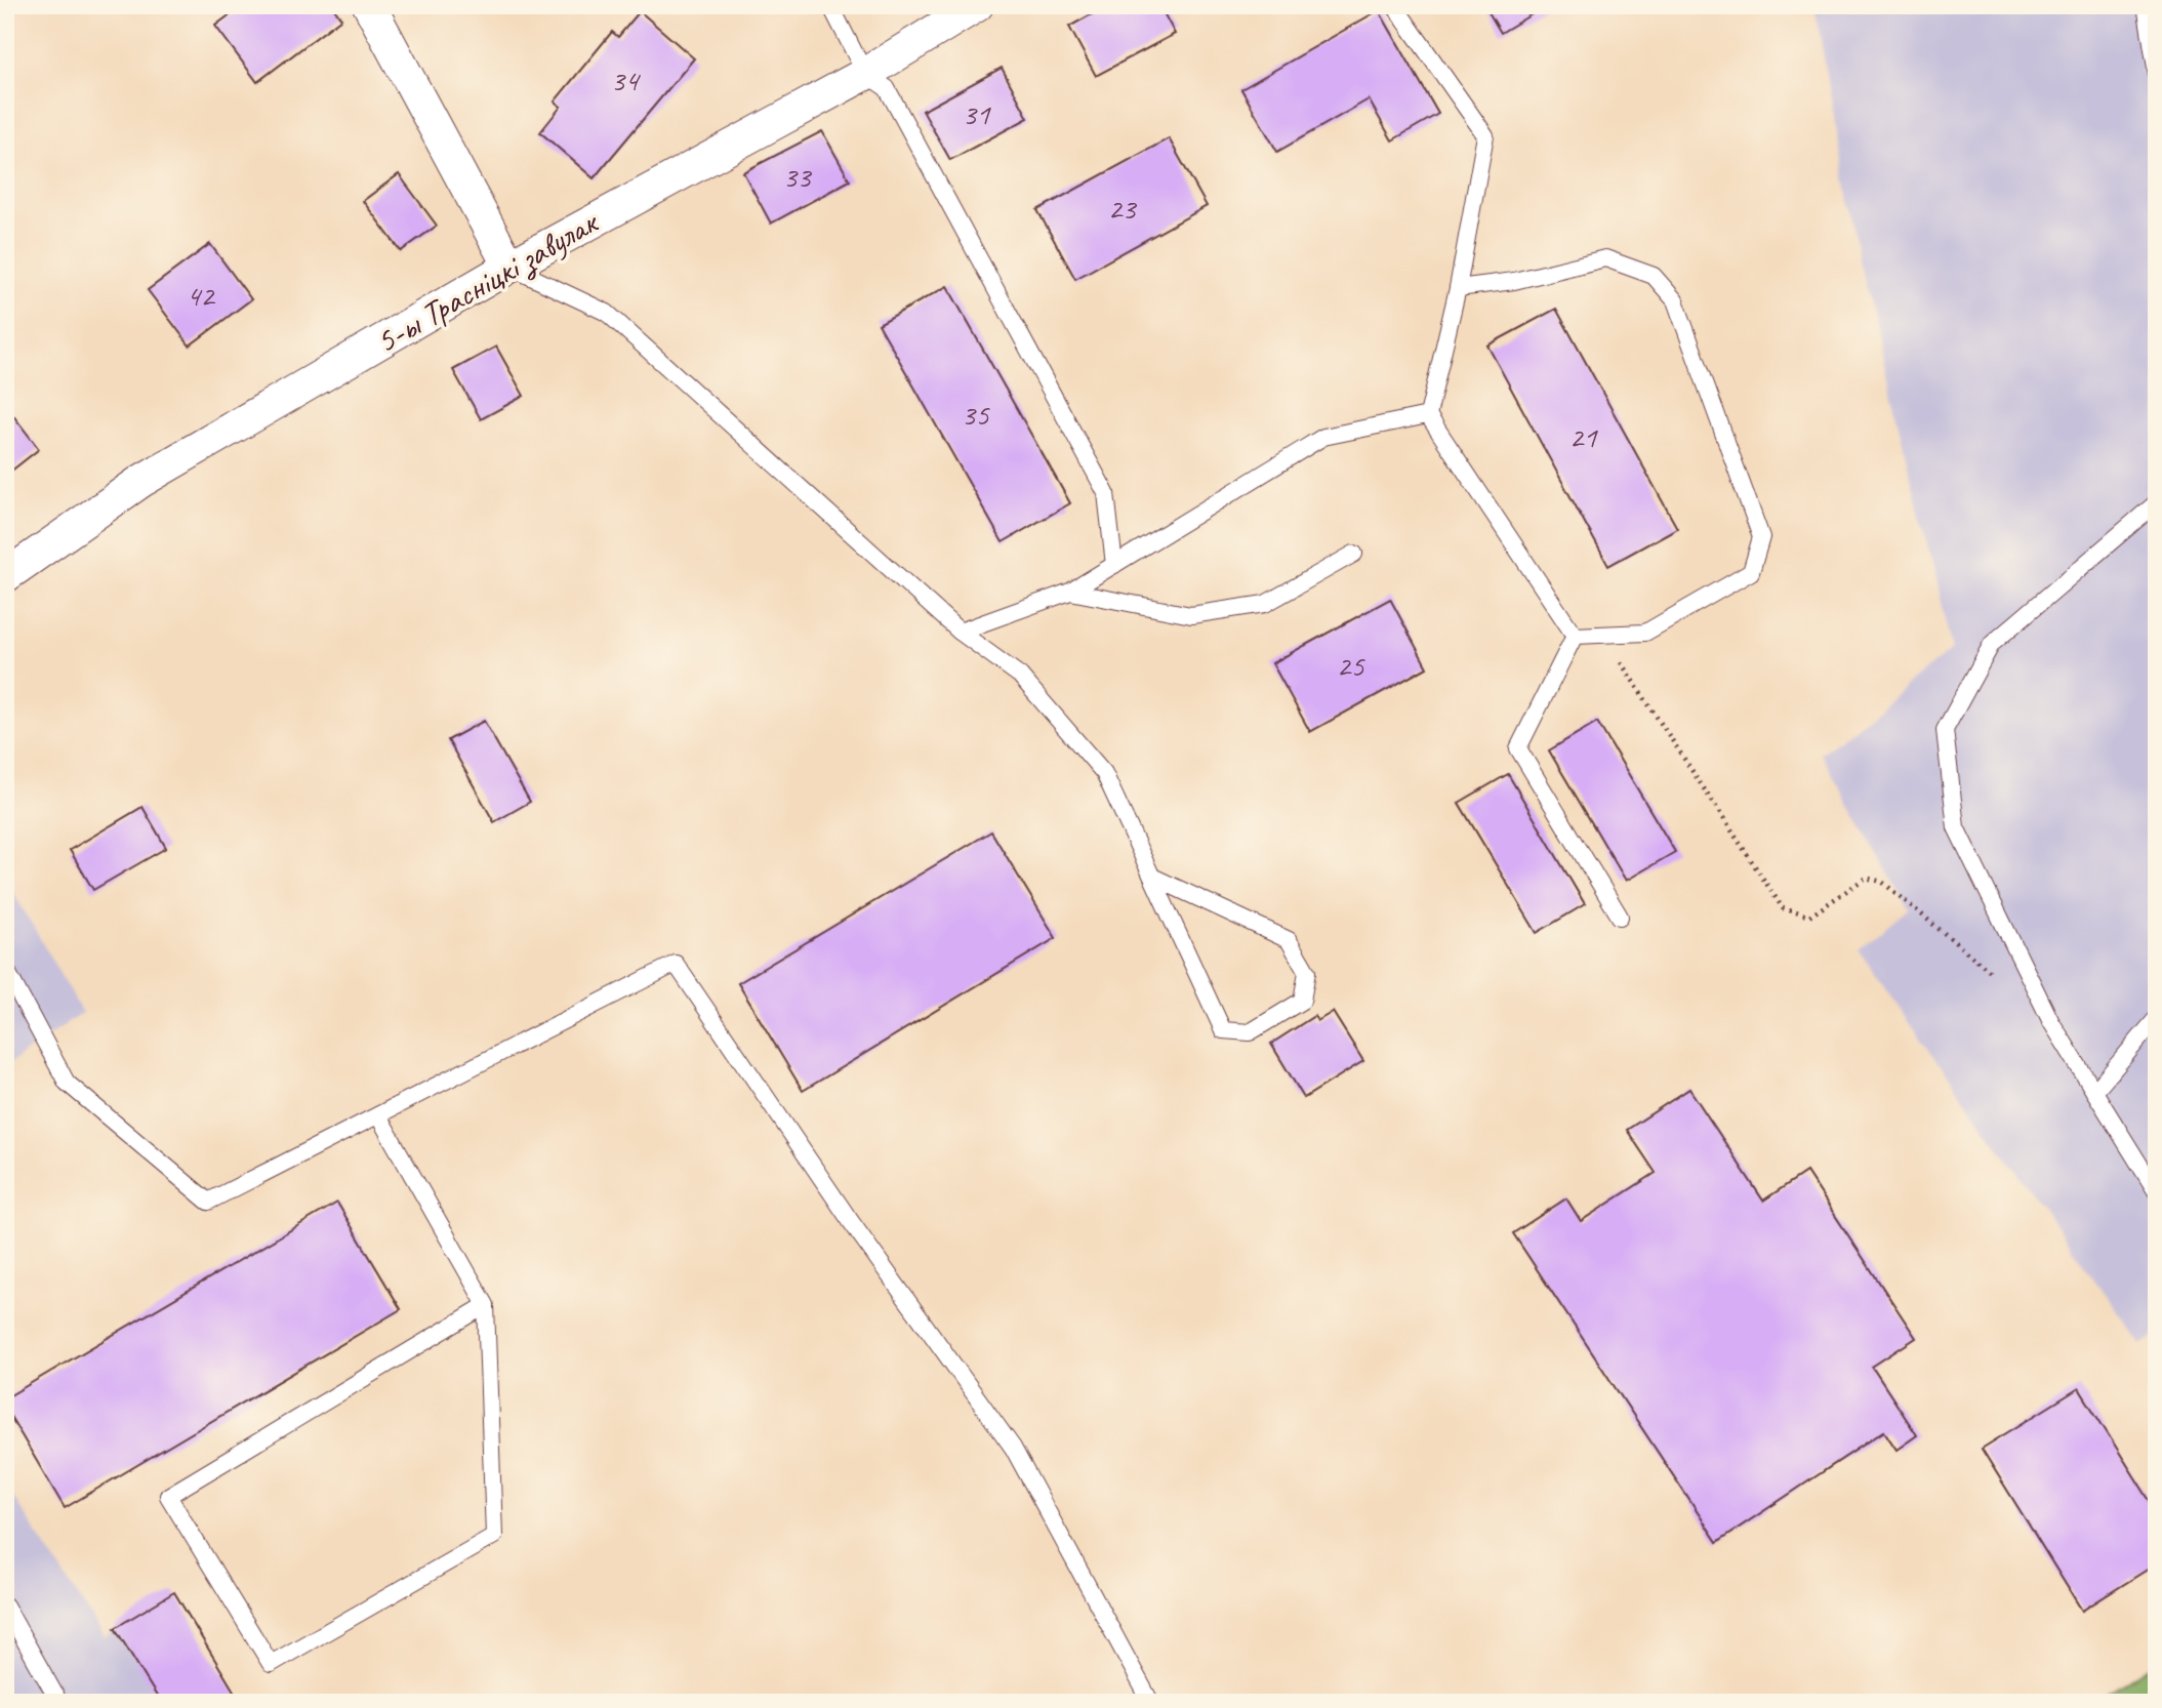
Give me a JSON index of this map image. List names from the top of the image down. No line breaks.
{"streets":{"street":["5-ы Трасніцкі завулак"]},"house_numbers":["34","31","33","23","42","35","21","25"]}
